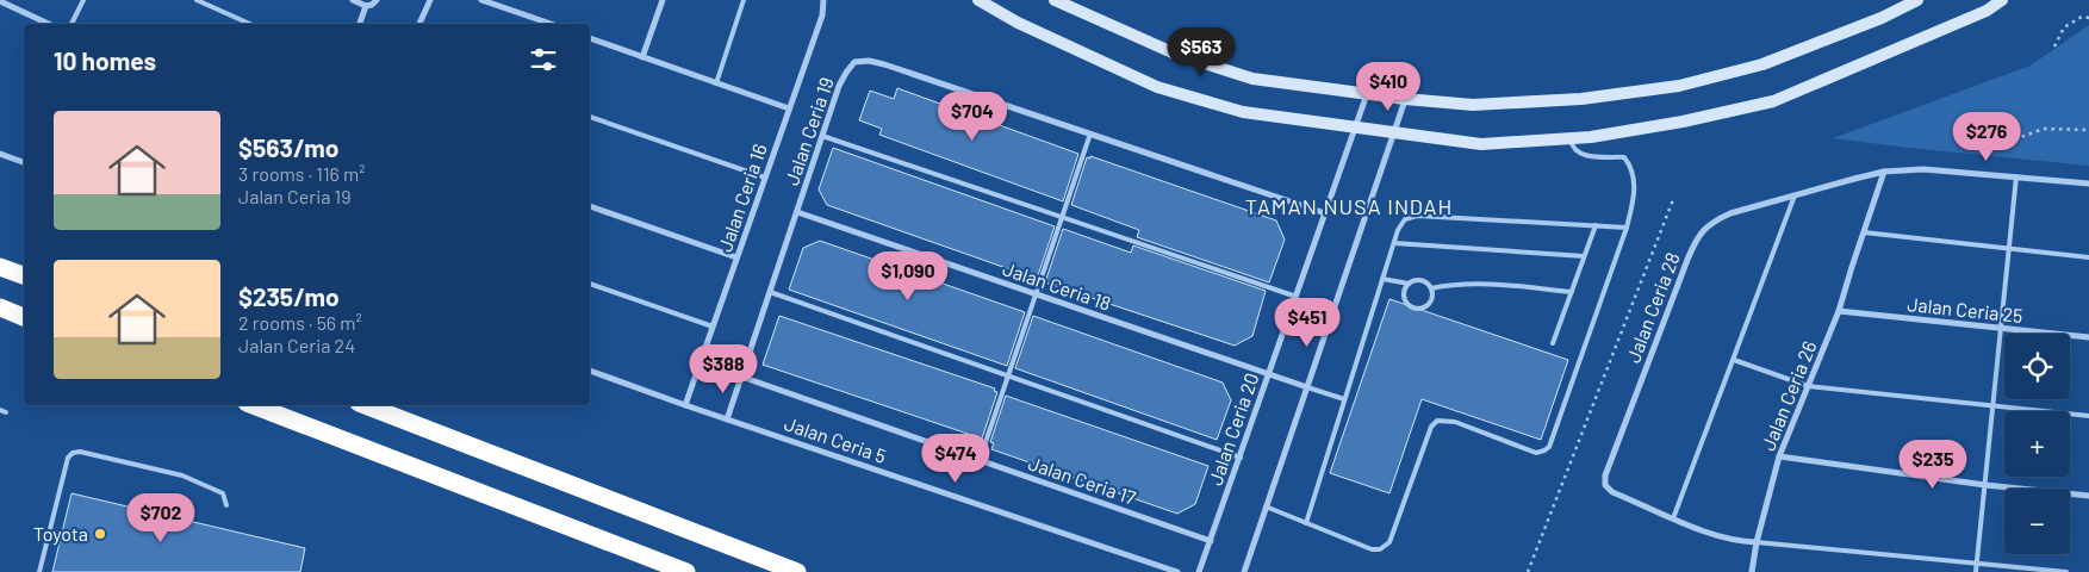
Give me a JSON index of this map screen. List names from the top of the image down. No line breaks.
{"streets":{"street":["Jalan Ceria 19","Jalan Ceria 16","Jalan Ceria 18","Jalan Ceria 28","Jalan Ceria 25","Jalan Ceria 26","Jalan Ceria 20","Jalan Ceria 5","Jalan Ceria 17"]},"crossings":[["Jalan Ceria 19","Jalan Ceria 18"],["Jalan Ceria 19","Jalan Ceria 20"],["Jalan Ceria 19","Jalan Ceria 5"],["Jalan Ceria 19","Jalan Ceria 17"],["Jalan Ceria 16","Jalan Ceria 5"],["Jalan Ceria 18","Jalan Ceria 20"],["Jalan Ceria 28","Jalan Ceria 26"],["Jalan Ceria 25","Jalan Ceria 26"],["Jalan Ceria 20","Jalan Ceria 17"]],"districts":["TAMAN NUSA INDAH"],"places":["Toyota"],"page":{"heading":"10 homes","price":["$563","$410","$704","$276","$1,090","$451","$388","$474","$235","$702"],"list":[{"name":"$563/mo","note":"3 rooms · 116 m² · Jalan Ceria 19"},{"name":"$235/mo","note":"2 rooms · 56 m² · Jalan Ceria 24"}],"map_buttons":["+","−"]}}
